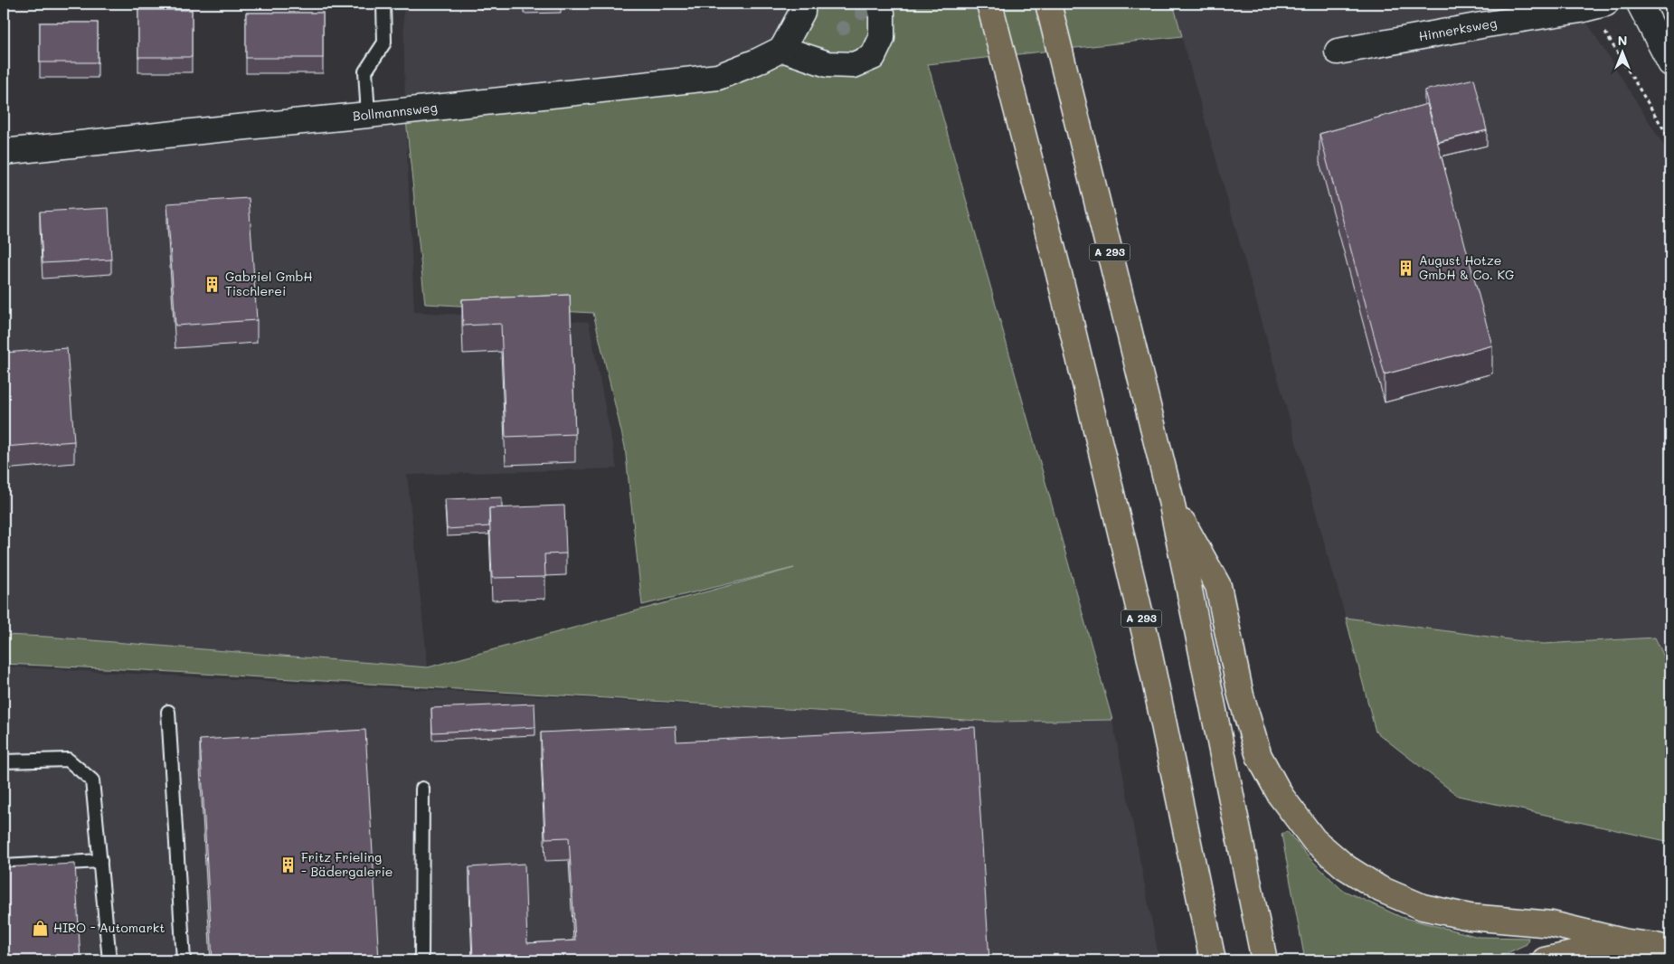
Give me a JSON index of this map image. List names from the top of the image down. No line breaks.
{"streets":{"highway":["A 293"],"street":["Hinnerksweg","Bollmannsweg"]},"places":{"building":["August Hotze GmbH & Co. KG","Gabriel GmbH Tischlerei","Fritz Frieling - Bädergalerie"],"shop":["HIRO - Automarkt"]},"north":"top"}
